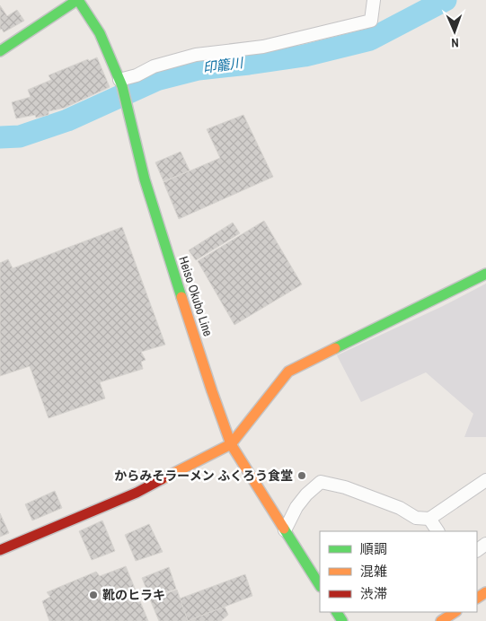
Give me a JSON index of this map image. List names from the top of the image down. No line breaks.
{"streets":{"street":["Heiso Okubo Line"]},"water":["印籠川"],"places":["からみそラーメン ふくろう食堂","靴のヒラキ"],"legend":["順調","混雑","渋滞"],"north":"bottom"}
